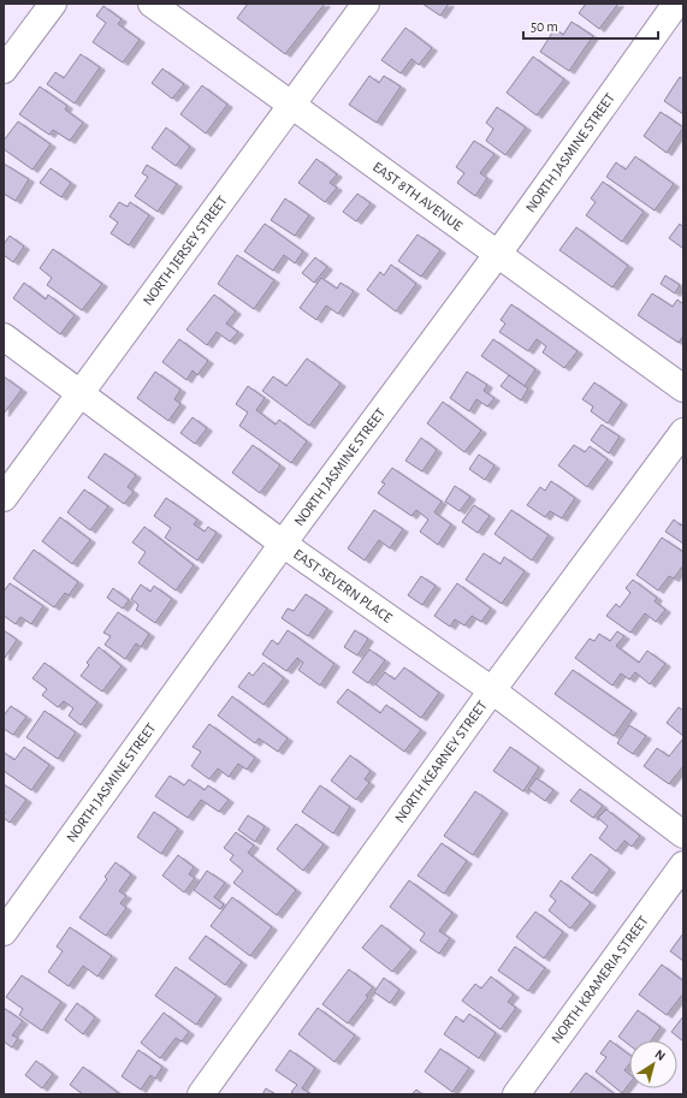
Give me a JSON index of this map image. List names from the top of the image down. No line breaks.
{"streets":{"street":["NORTH JASMINE STREET","EAST 8TH AVENUE","NORTH JERSEY STREET","EAST SEVERN PLACE","NORTH KEARNEY STREET","NORTH KRAMERIA STREET"]},"crossings":[["NORTH JASMINE STREET","EAST 8TH AVENUE"],["NORTH JASMINE STREET","EAST SEVERN PLACE"],["EAST 8TH AVENUE","NORTH JERSEY STREET"],["NORTH JERSEY STREET","EAST SEVERN PLACE"],["EAST SEVERN PLACE","NORTH KEARNEY STREET"]],"scale_bar":"50 m","north":"top right"}
